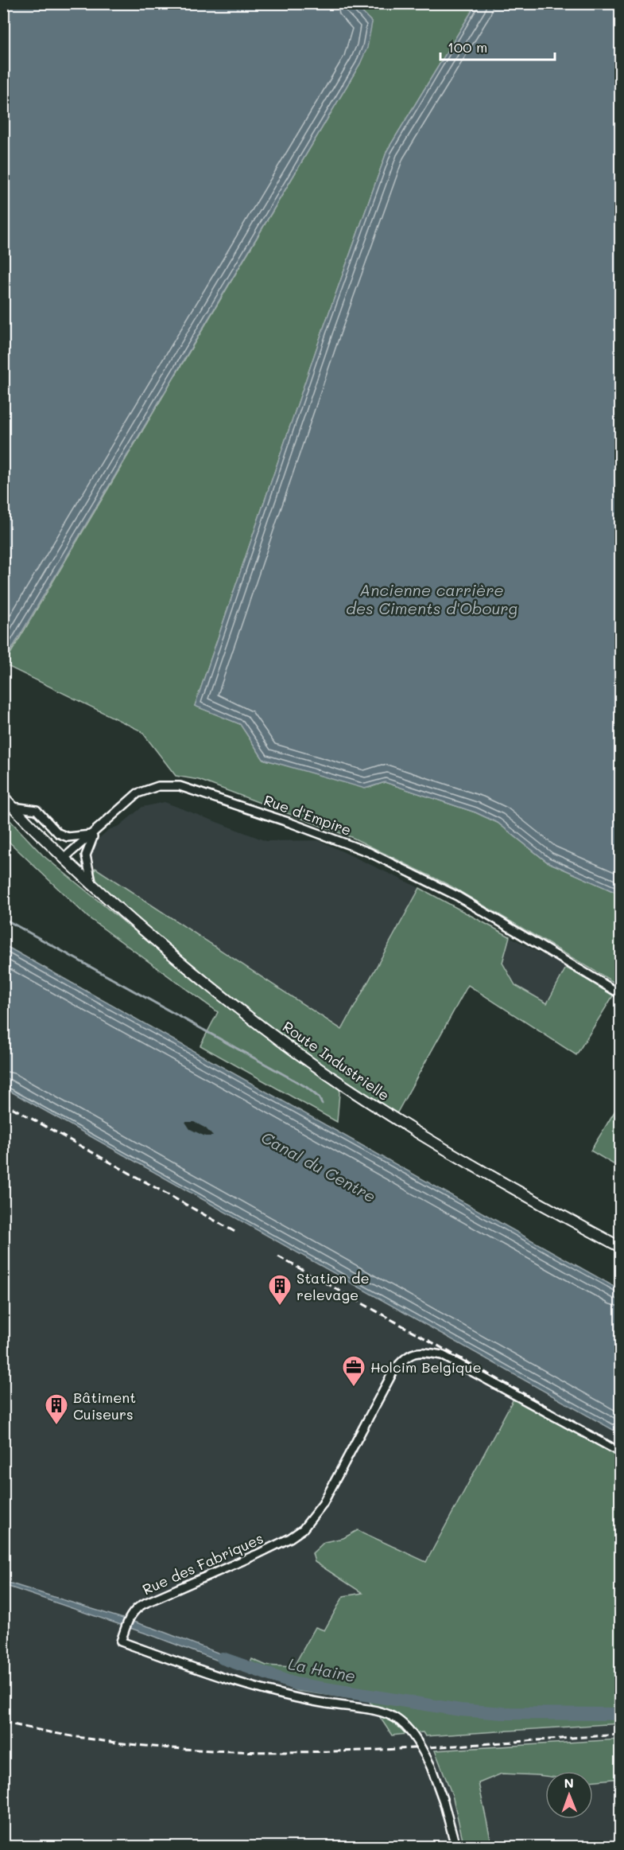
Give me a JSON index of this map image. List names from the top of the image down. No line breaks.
{"streets":{"main road":["Route Industrielle"],"street":["Rue d'Empire","Rue des Fabriques"]},"crossings":[["Rue d'Empire","Route Industrielle"]],"water":["Ancienne carrière des Ciments d'Obourg","Canal du Centre","La Haine"],"places":{"building":["Station de relevage","Bâtiment Cuiseurs"],"office":["Holcim Belgique"]},"scale_bar":"100 m","north":"top"}
